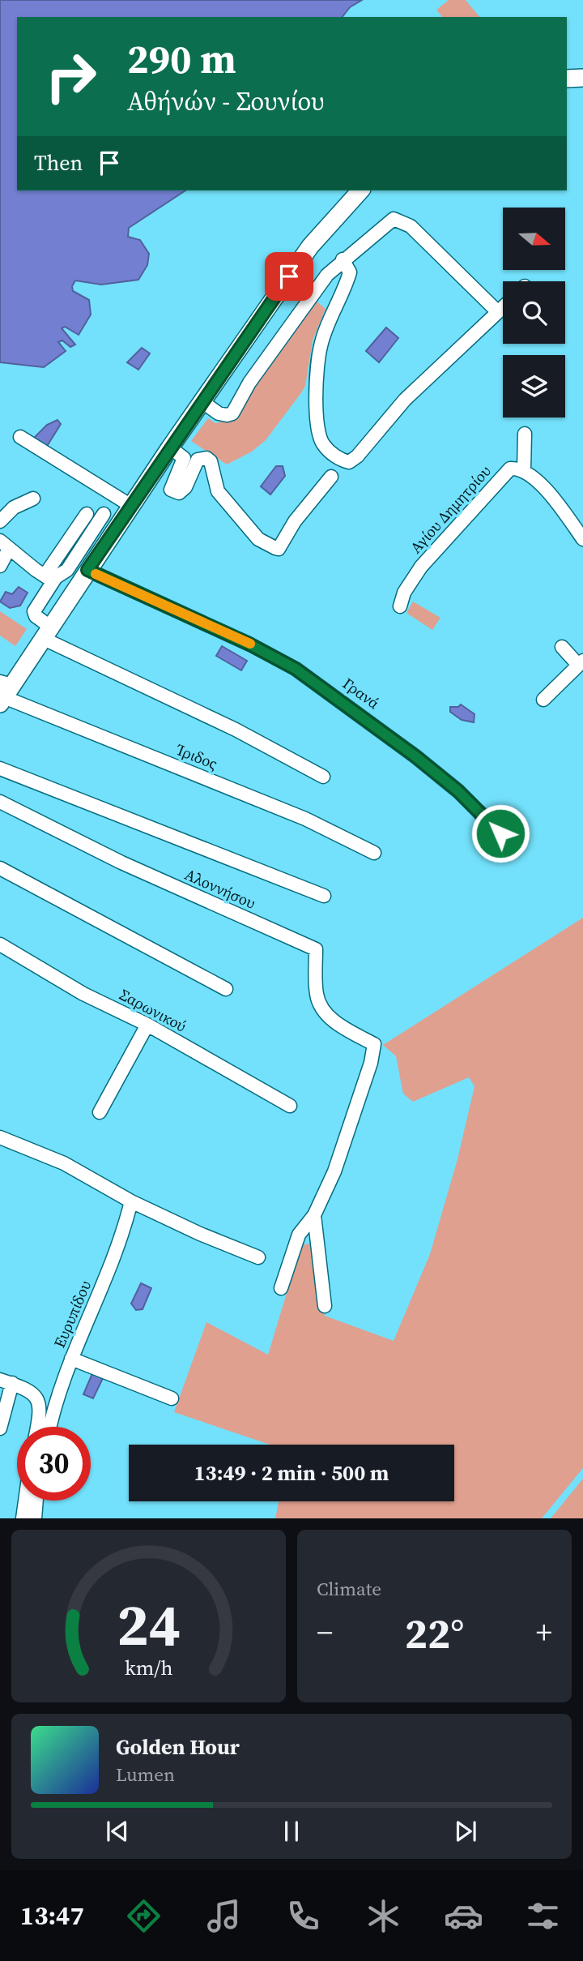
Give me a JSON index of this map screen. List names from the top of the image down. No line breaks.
{"streets":{"street":["Αγίου Δημητρίου","Γρανά","Ίριδος","Αλοννήσου","Σαρωνικού","Ευρυπίδου"]},"north":"right","page":{"turn":["290 m","Αθήνών - Σουνίου"],"then":"Then","limit":"30","trip":"13:49 · 2 min · 500 m","tile":"Climate","heat":["−","22°","+"],"song":["Golden Hour","Lumen"],"tabs":"13:47","gauge":["24","km/h"]}}
